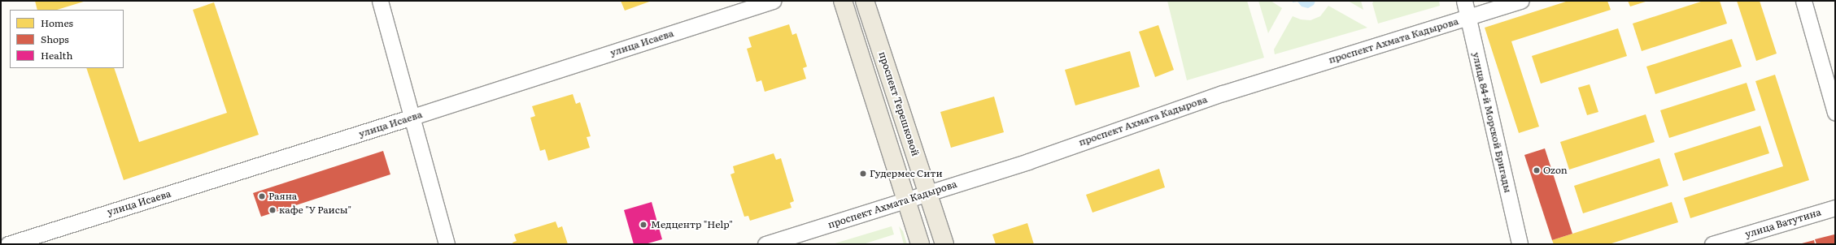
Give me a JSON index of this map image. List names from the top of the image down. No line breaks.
{"streets":{"main road":["проспект Терешковой"],"street":["проспект Ахмата Кадырова","улица Исаева","улица 84-й Морской Бригады","улица Ватутина"]},"crossings":[["проспект Ахмата Кадырова","проспект Терешковой"],["проспект Ахмата Кадырова","улица 84-й Морской Бригады"]],"places":["Ozon","Гудермес Сити","Раяна","кафе \"У Раисы\"","Медцентр \"Help\""],"legend":["Homes","Shops","Health"]}
